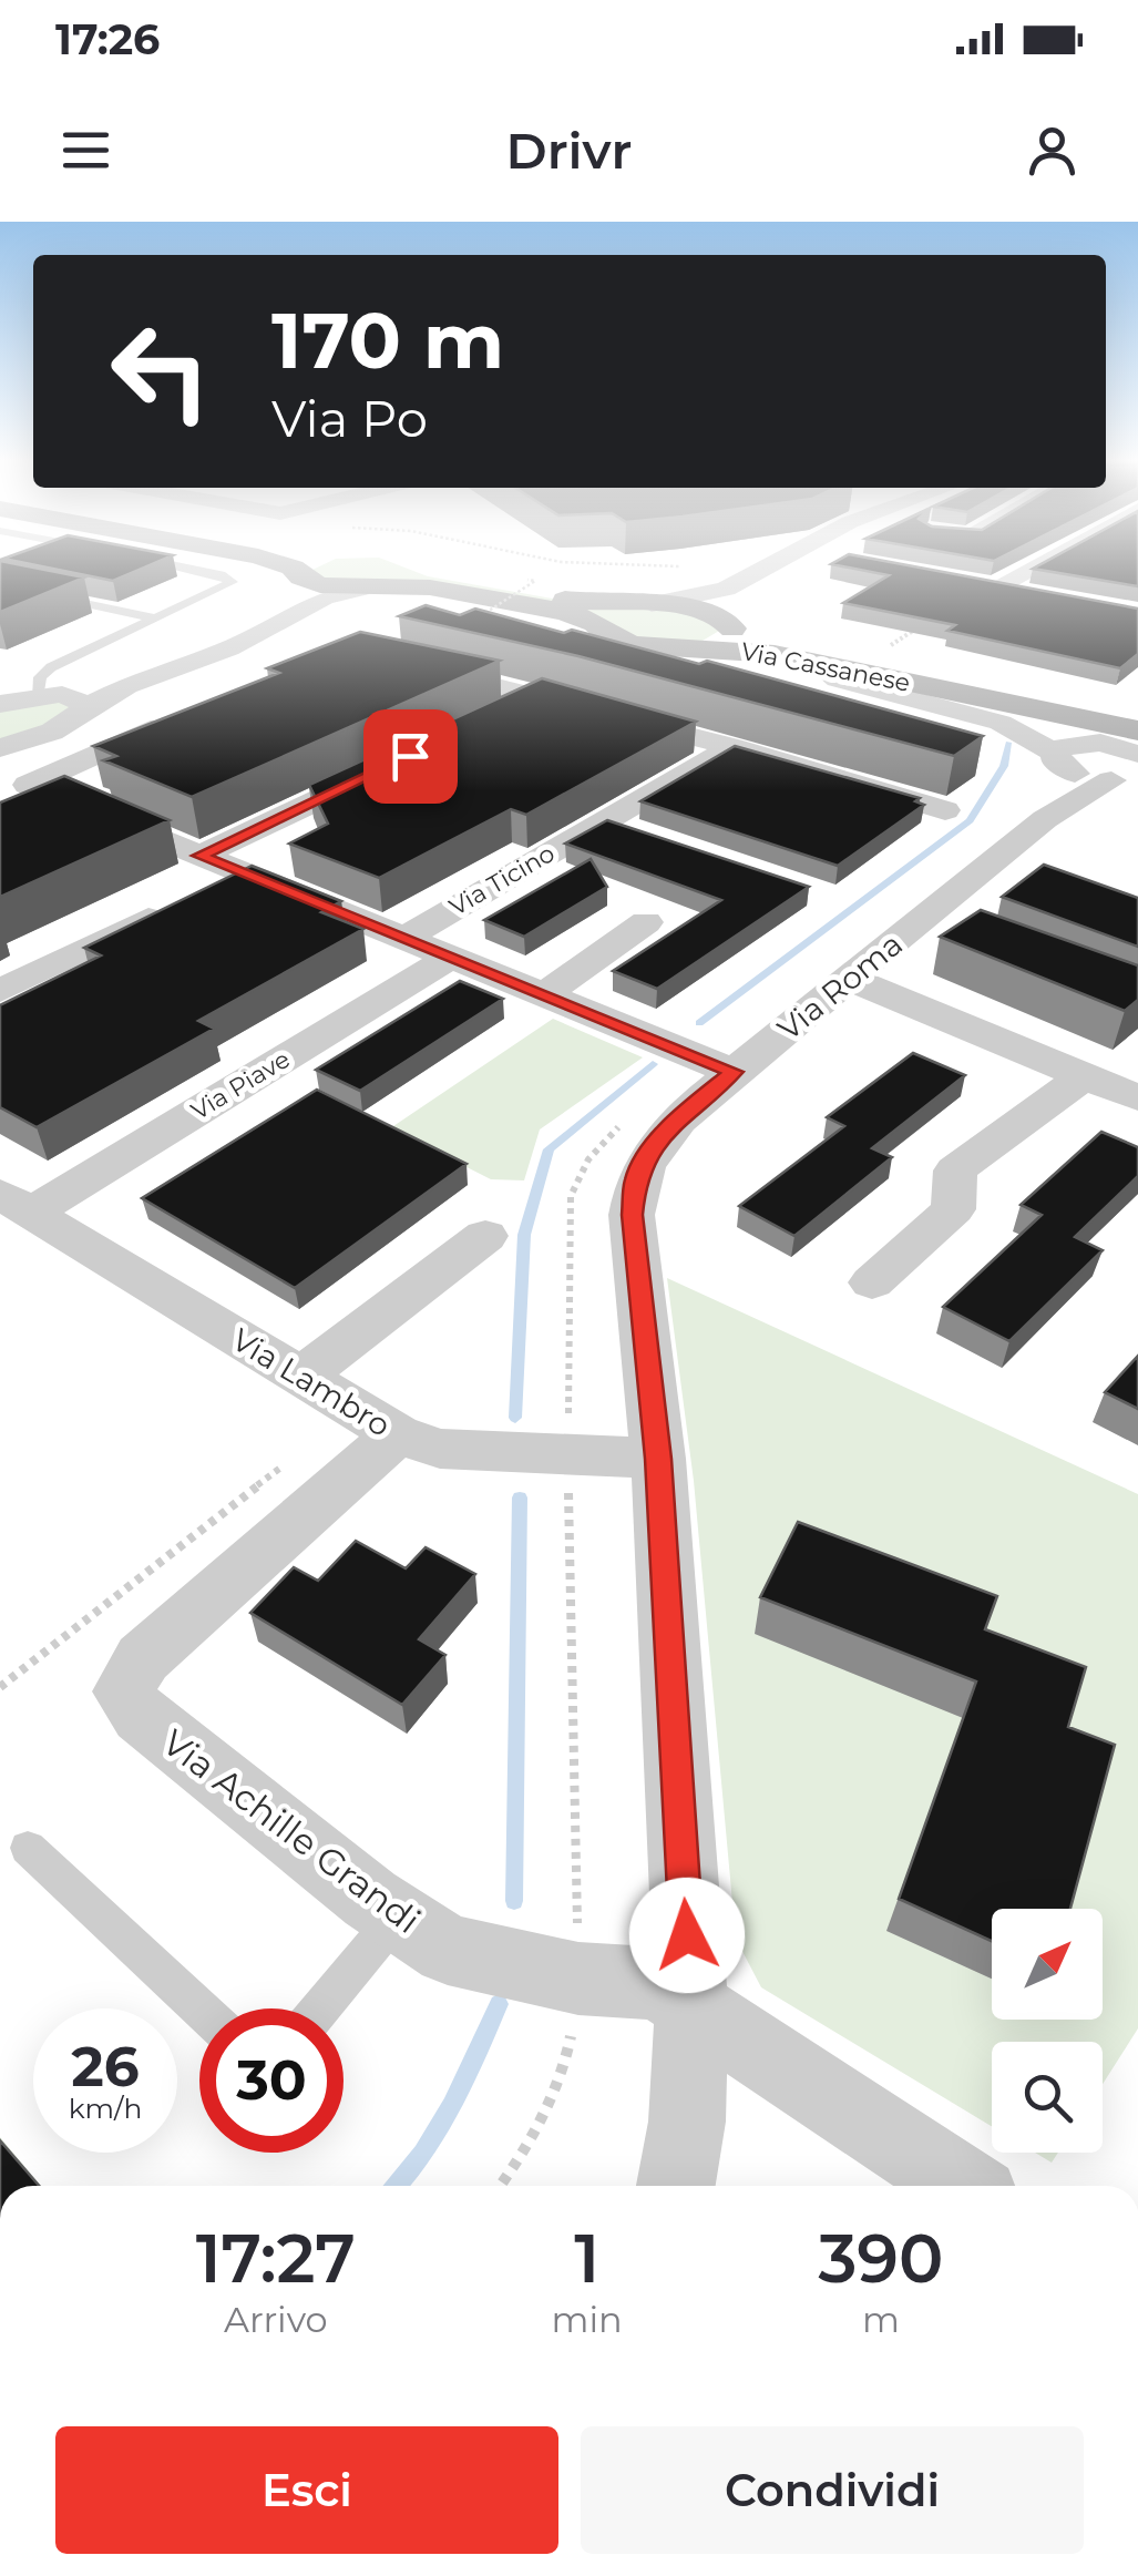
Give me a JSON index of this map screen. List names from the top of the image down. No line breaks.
{"streets":{"main road":["Via Cassanese"],"street":["Via Ticino","Via Roma","Via Piave","Via Lambro","Via Achille Grandi"]},"crossings":[["Via Roma","Via Lambro"],["Via Roma","Via Achille Grandi"],["Via Piave","Via Lambro"],["Via Lambro","Via Achille Grandi"]],"north":"top right","page":{"status":"17:26","header":"Drivr","turn":["170 m","Via Po"],"speed":"26 km/h","limit":"30","eta":["17:27","Arrivo","1","min","390","m"],"buttons":["Esci","Condividi"]}}
